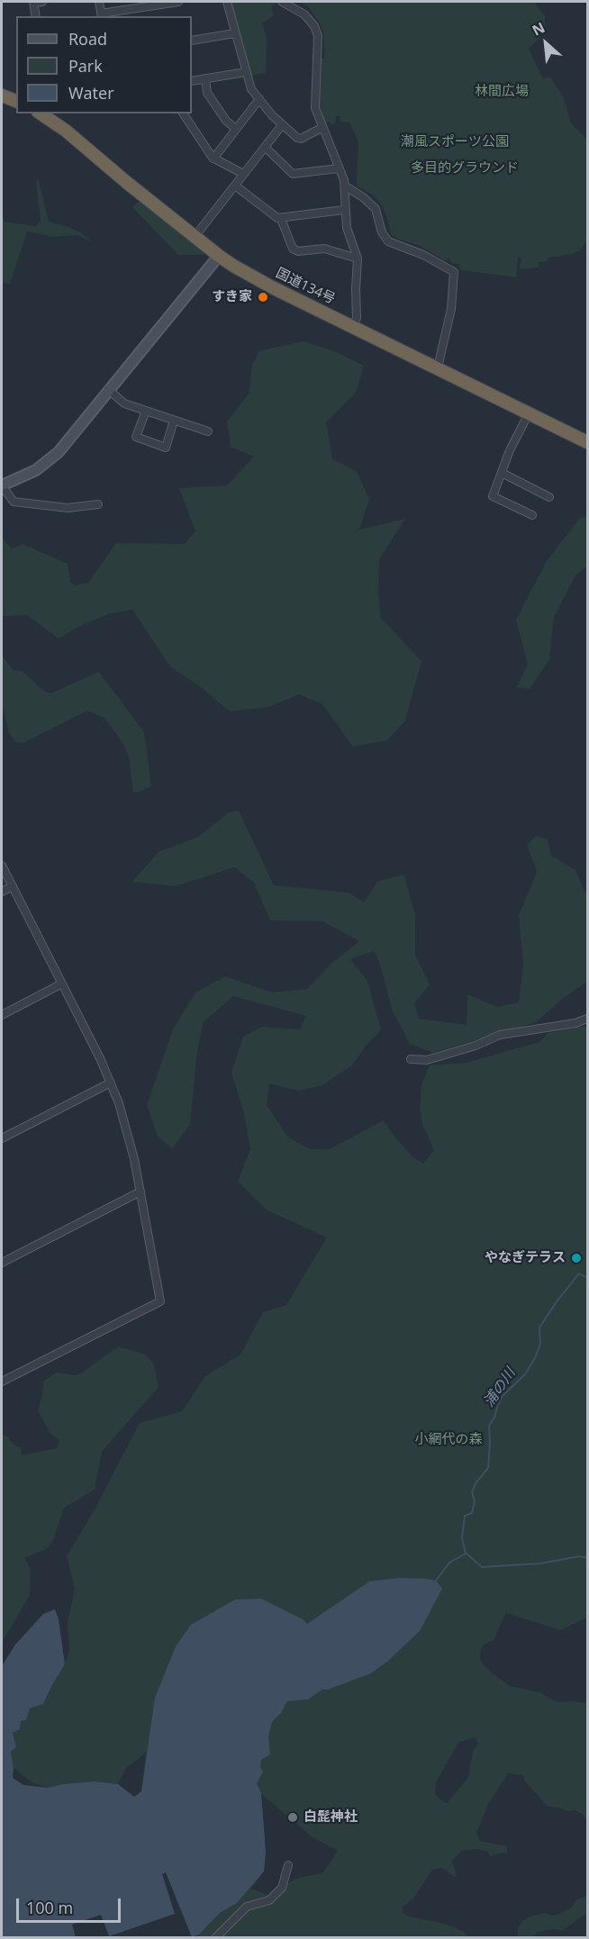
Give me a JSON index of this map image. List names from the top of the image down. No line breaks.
{"streets":{"highway":["国道134号"]},"water":["浦の川"],"parks":["林間広場","潮風スポーツ公園","多目的グラウンド","小網代の森"],"places":["すき家","やなぎテラス","白髭神社"],"legend":["Road","Park","Water"],"scale_bar":"100 m","north":"top left"}
